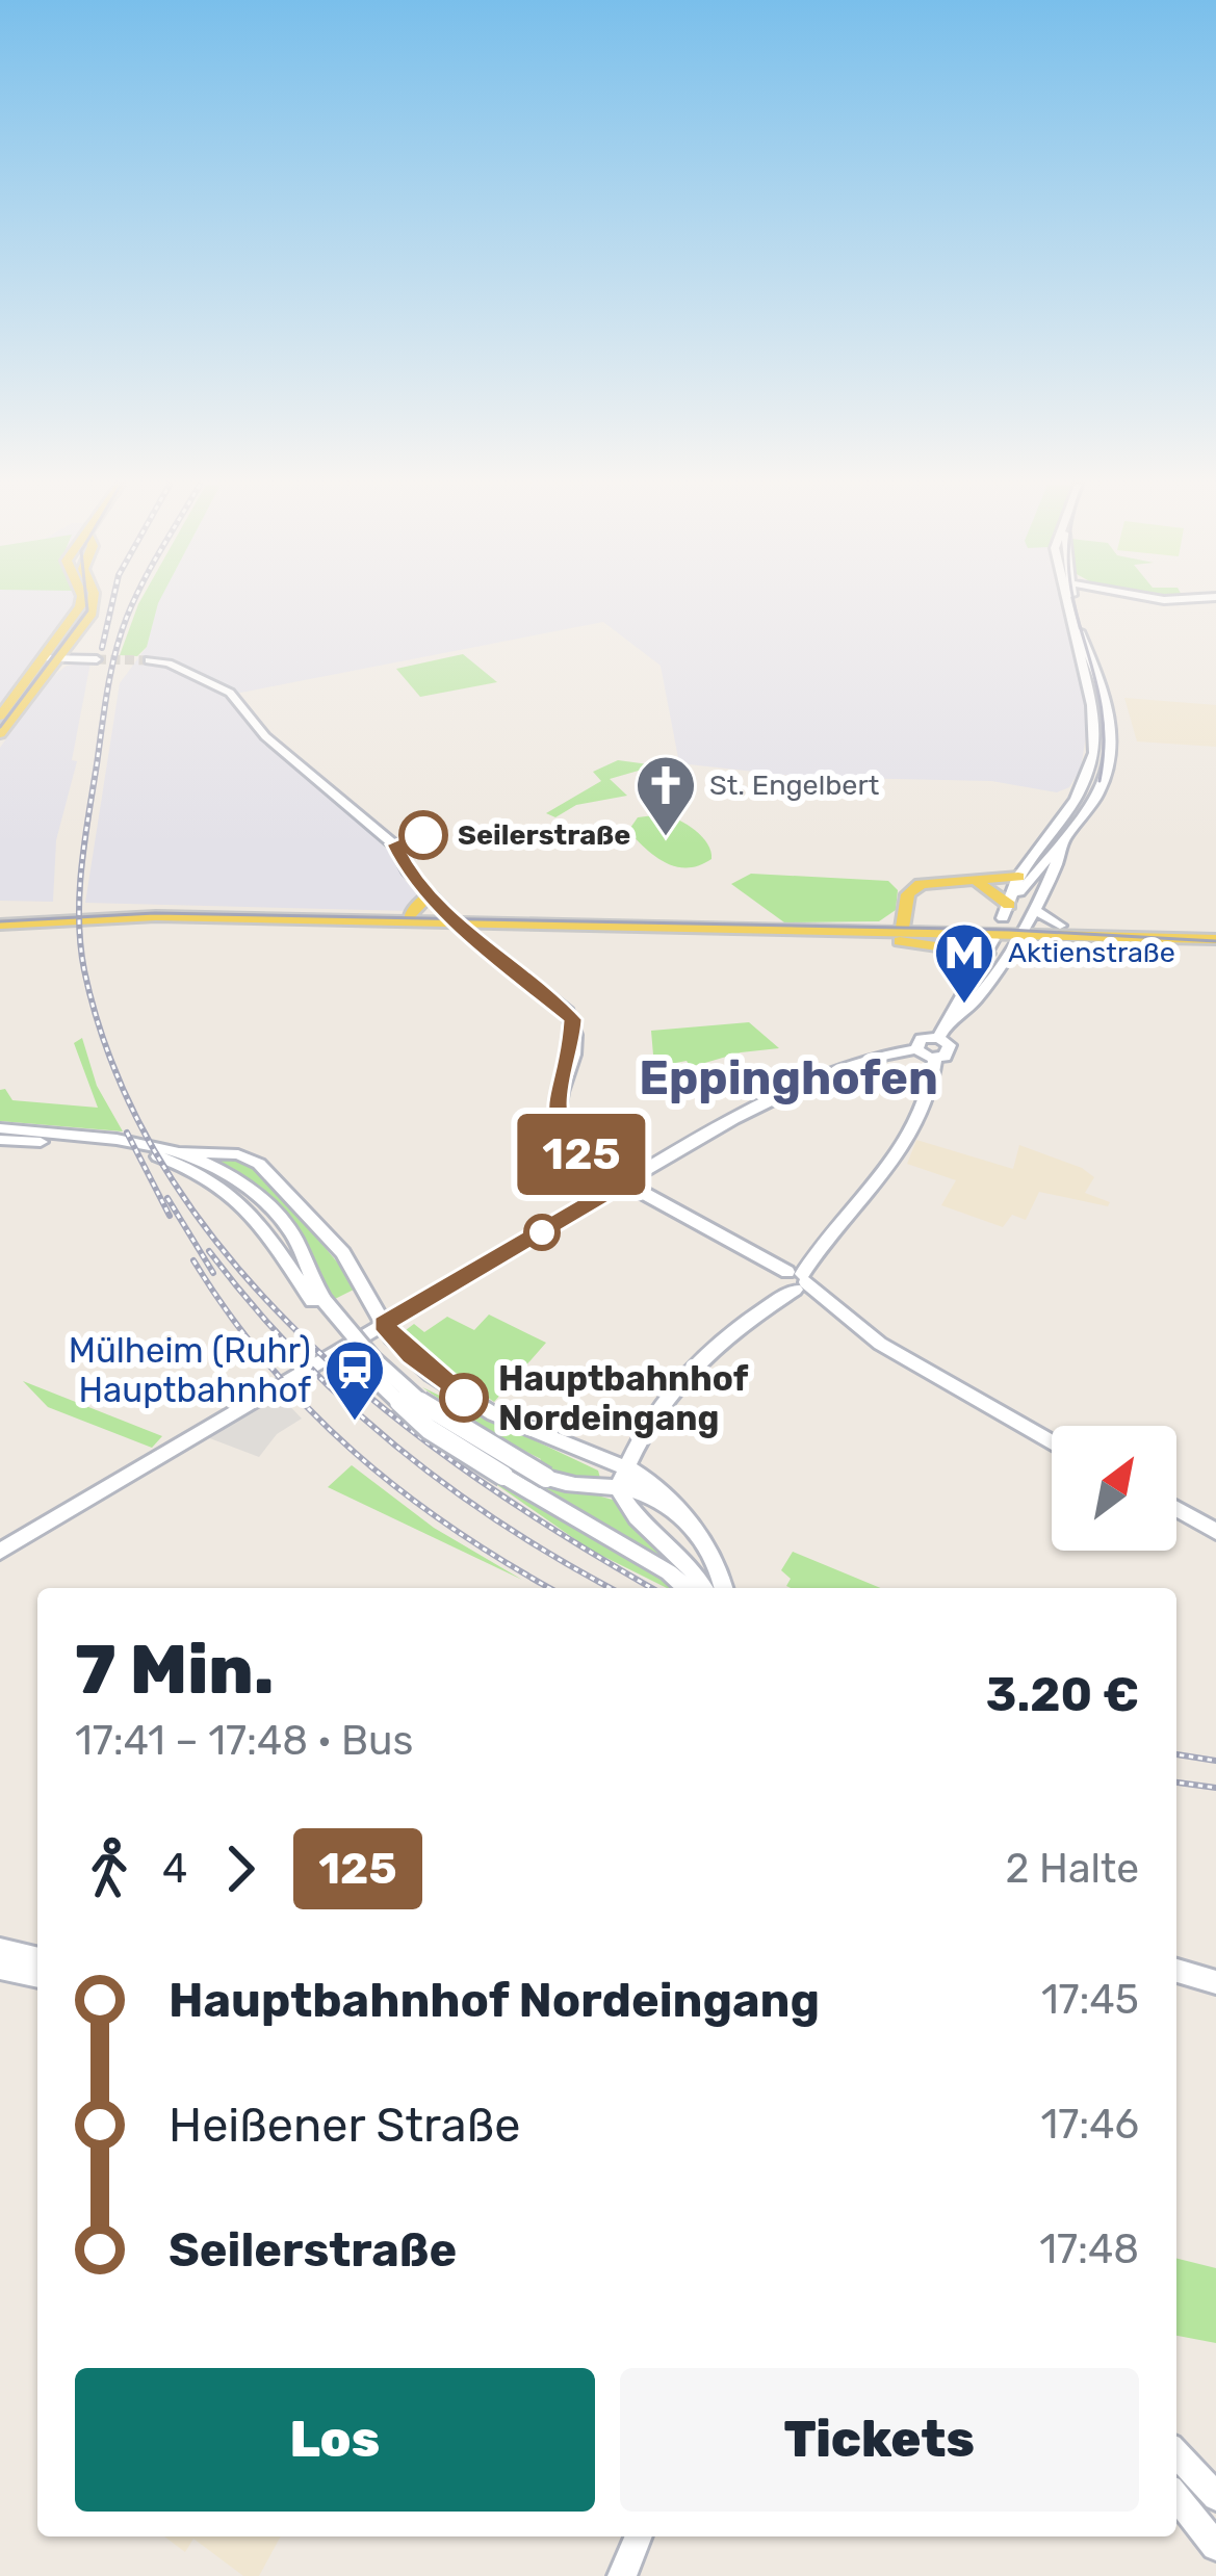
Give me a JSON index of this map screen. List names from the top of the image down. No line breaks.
{"districts":["Eppinghofen"],"places":{"other":["Seilerstraße","Hauptbahnhof Nordeingang"],"church":["St. Engelbert"],"metro station":["Aktienstraße"],"station":["Mülheim (Ruhr) Hauptbahnhof"]},"lines":["bus line 125"],"north":"top right","page":{"on_map":"125","heading":["7 Min.","17:41 – 17:48 · Bus","3.20 €"],"legs":["4","125","2 Halte"],"list":[{"name":"Hauptbahnhof Nordeingang","value":"17:45"},{"name":"Heißener Straße","value":"17:46"},{"name":"Seilerstraße","value":"17:48"}],"buttons":["Los","Tickets"]}}
